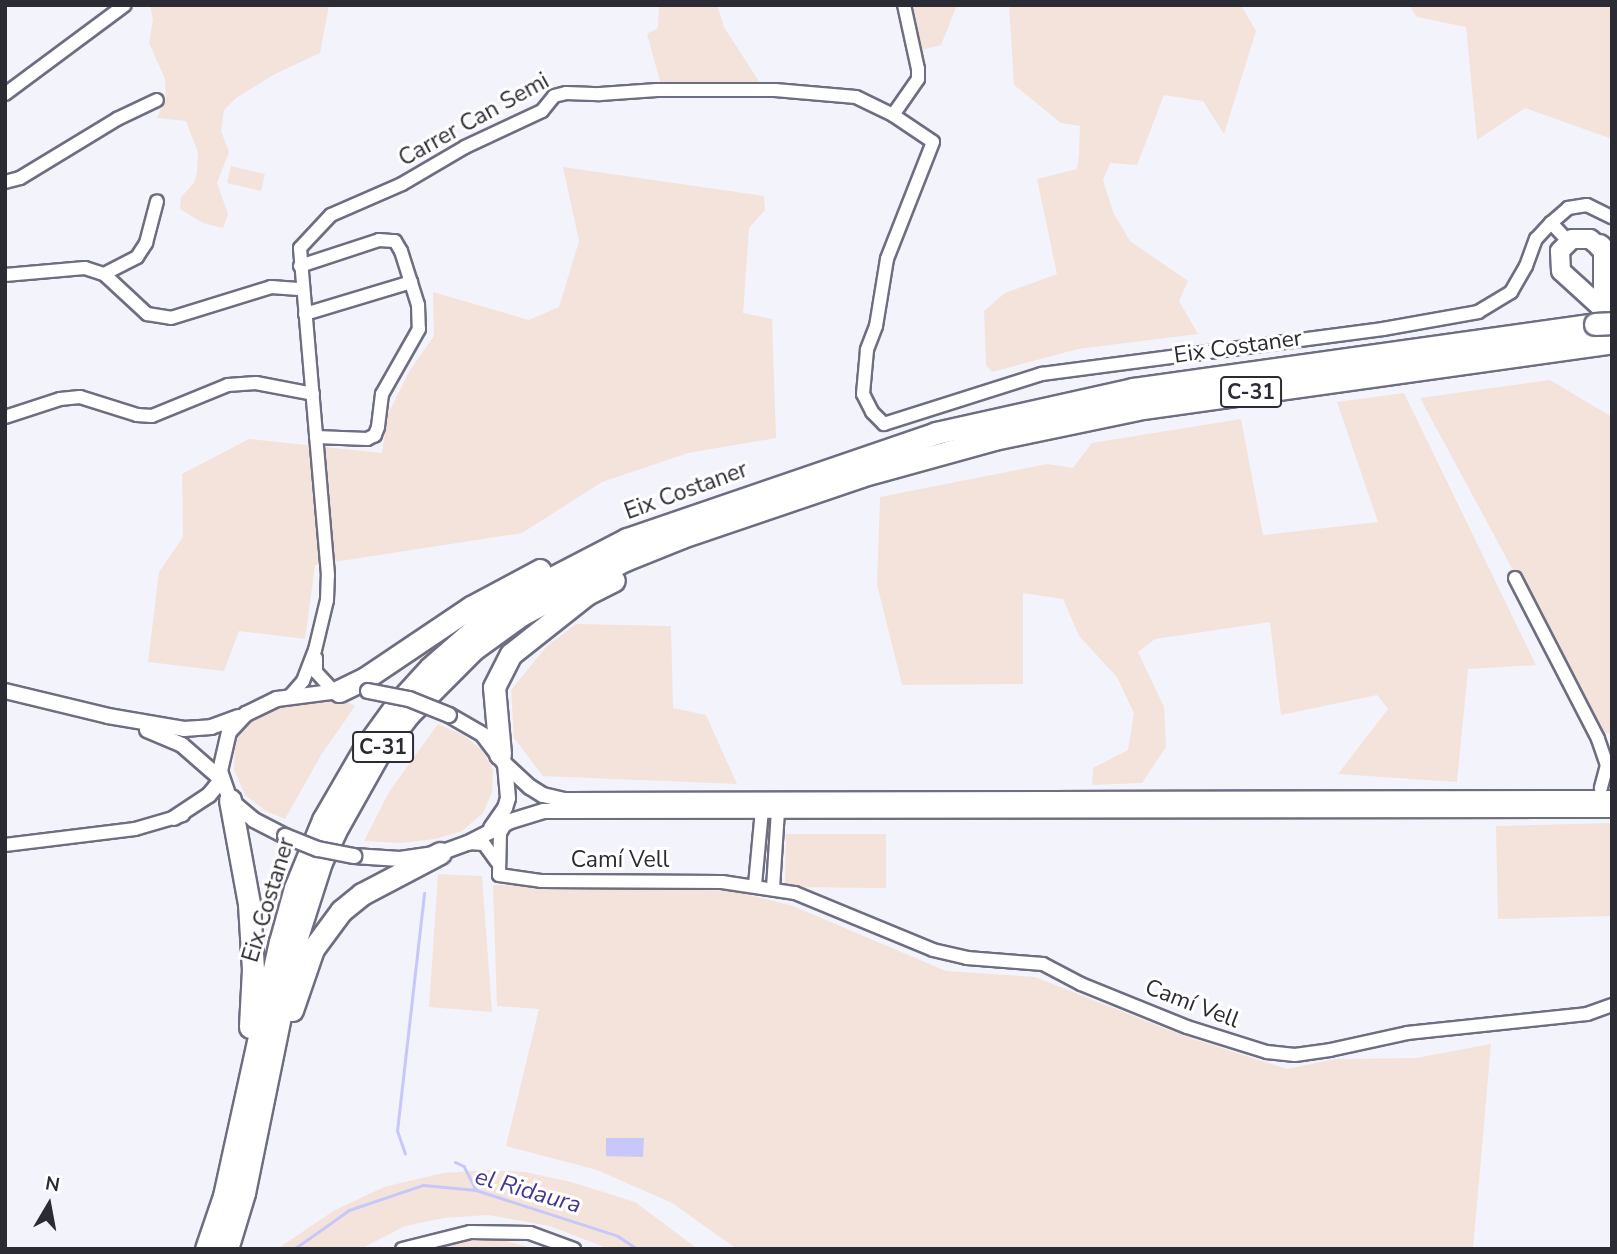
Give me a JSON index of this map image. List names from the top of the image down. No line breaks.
{"streets":{"highway":["Eix Costaner","C-31"],"street":["Carrer Can Semi","Camí Vell"]},"crossings":[["Carrer Can Semi","C-31"],["Carrer Can Semi","Camí Vell"],["Eix Costaner","C-31"],["C-31","Camí Vell"]],"water":["el Ridaura"],"north":"top"}
